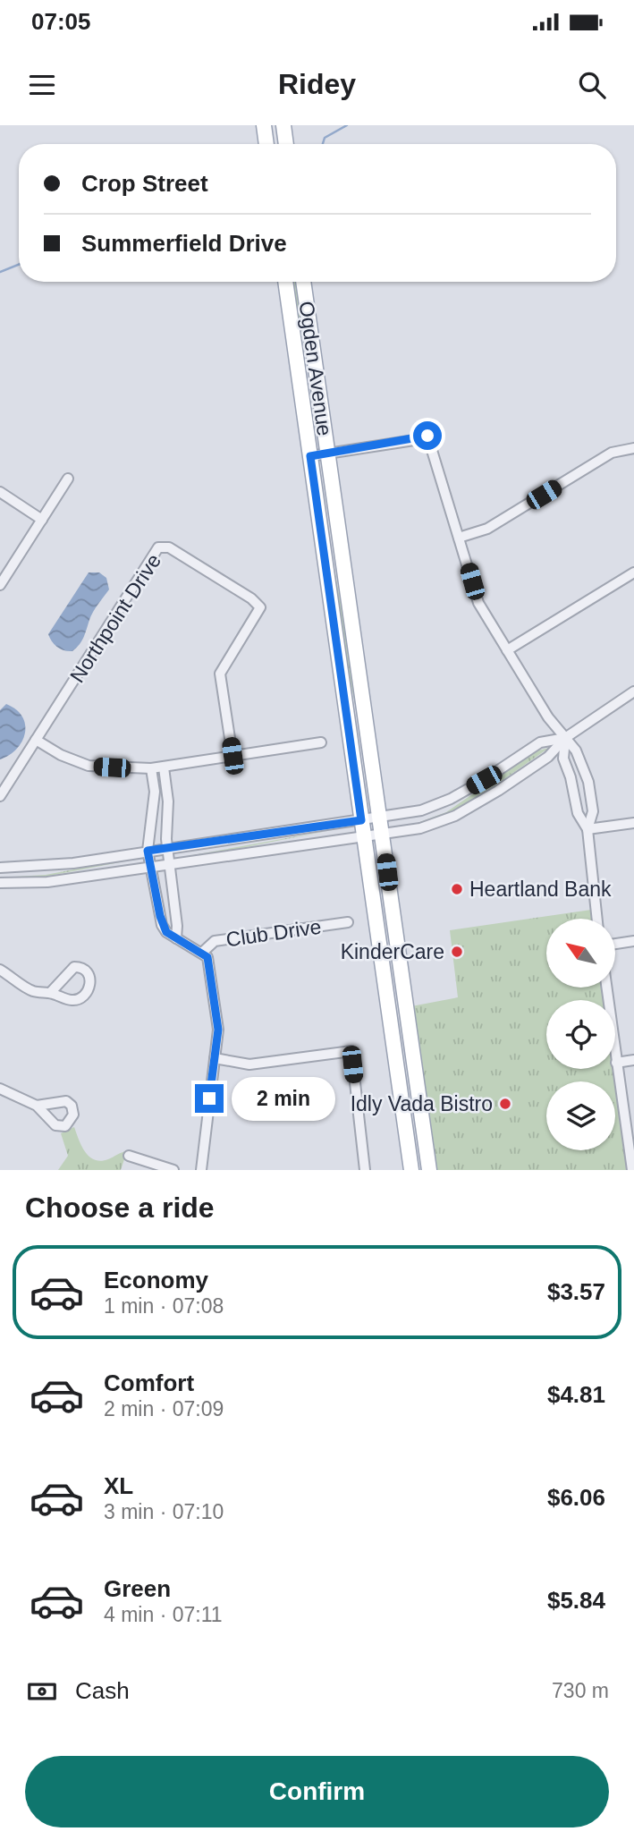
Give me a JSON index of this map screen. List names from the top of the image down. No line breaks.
{"streets":{"main road":["Ogden Avenue"],"street":["Northpoint Drive","Club Drive"]},"places":["Heartland Bank","KinderCare","Idly Vada Bistro"],"north":"top left","page":{"status":"07:05","header":"Ridey","banner":["Crop Street","Summerfield Drive"],"bubble":"2 min","heading":"Choose a ride","list":[{"name":"Economy","note":"1 min · 07:08","value":"$3.57"},{"name":"Comfort","note":"2 min · 07:09","value":"$4.81"},{"name":"XL","note":"3 min · 07:10","value":"$6.06"},{"name":"Green","note":"4 min · 07:11","value":"$5.84"}],"pay":["Cash","730 m"],"buttons":"Confirm"}}
